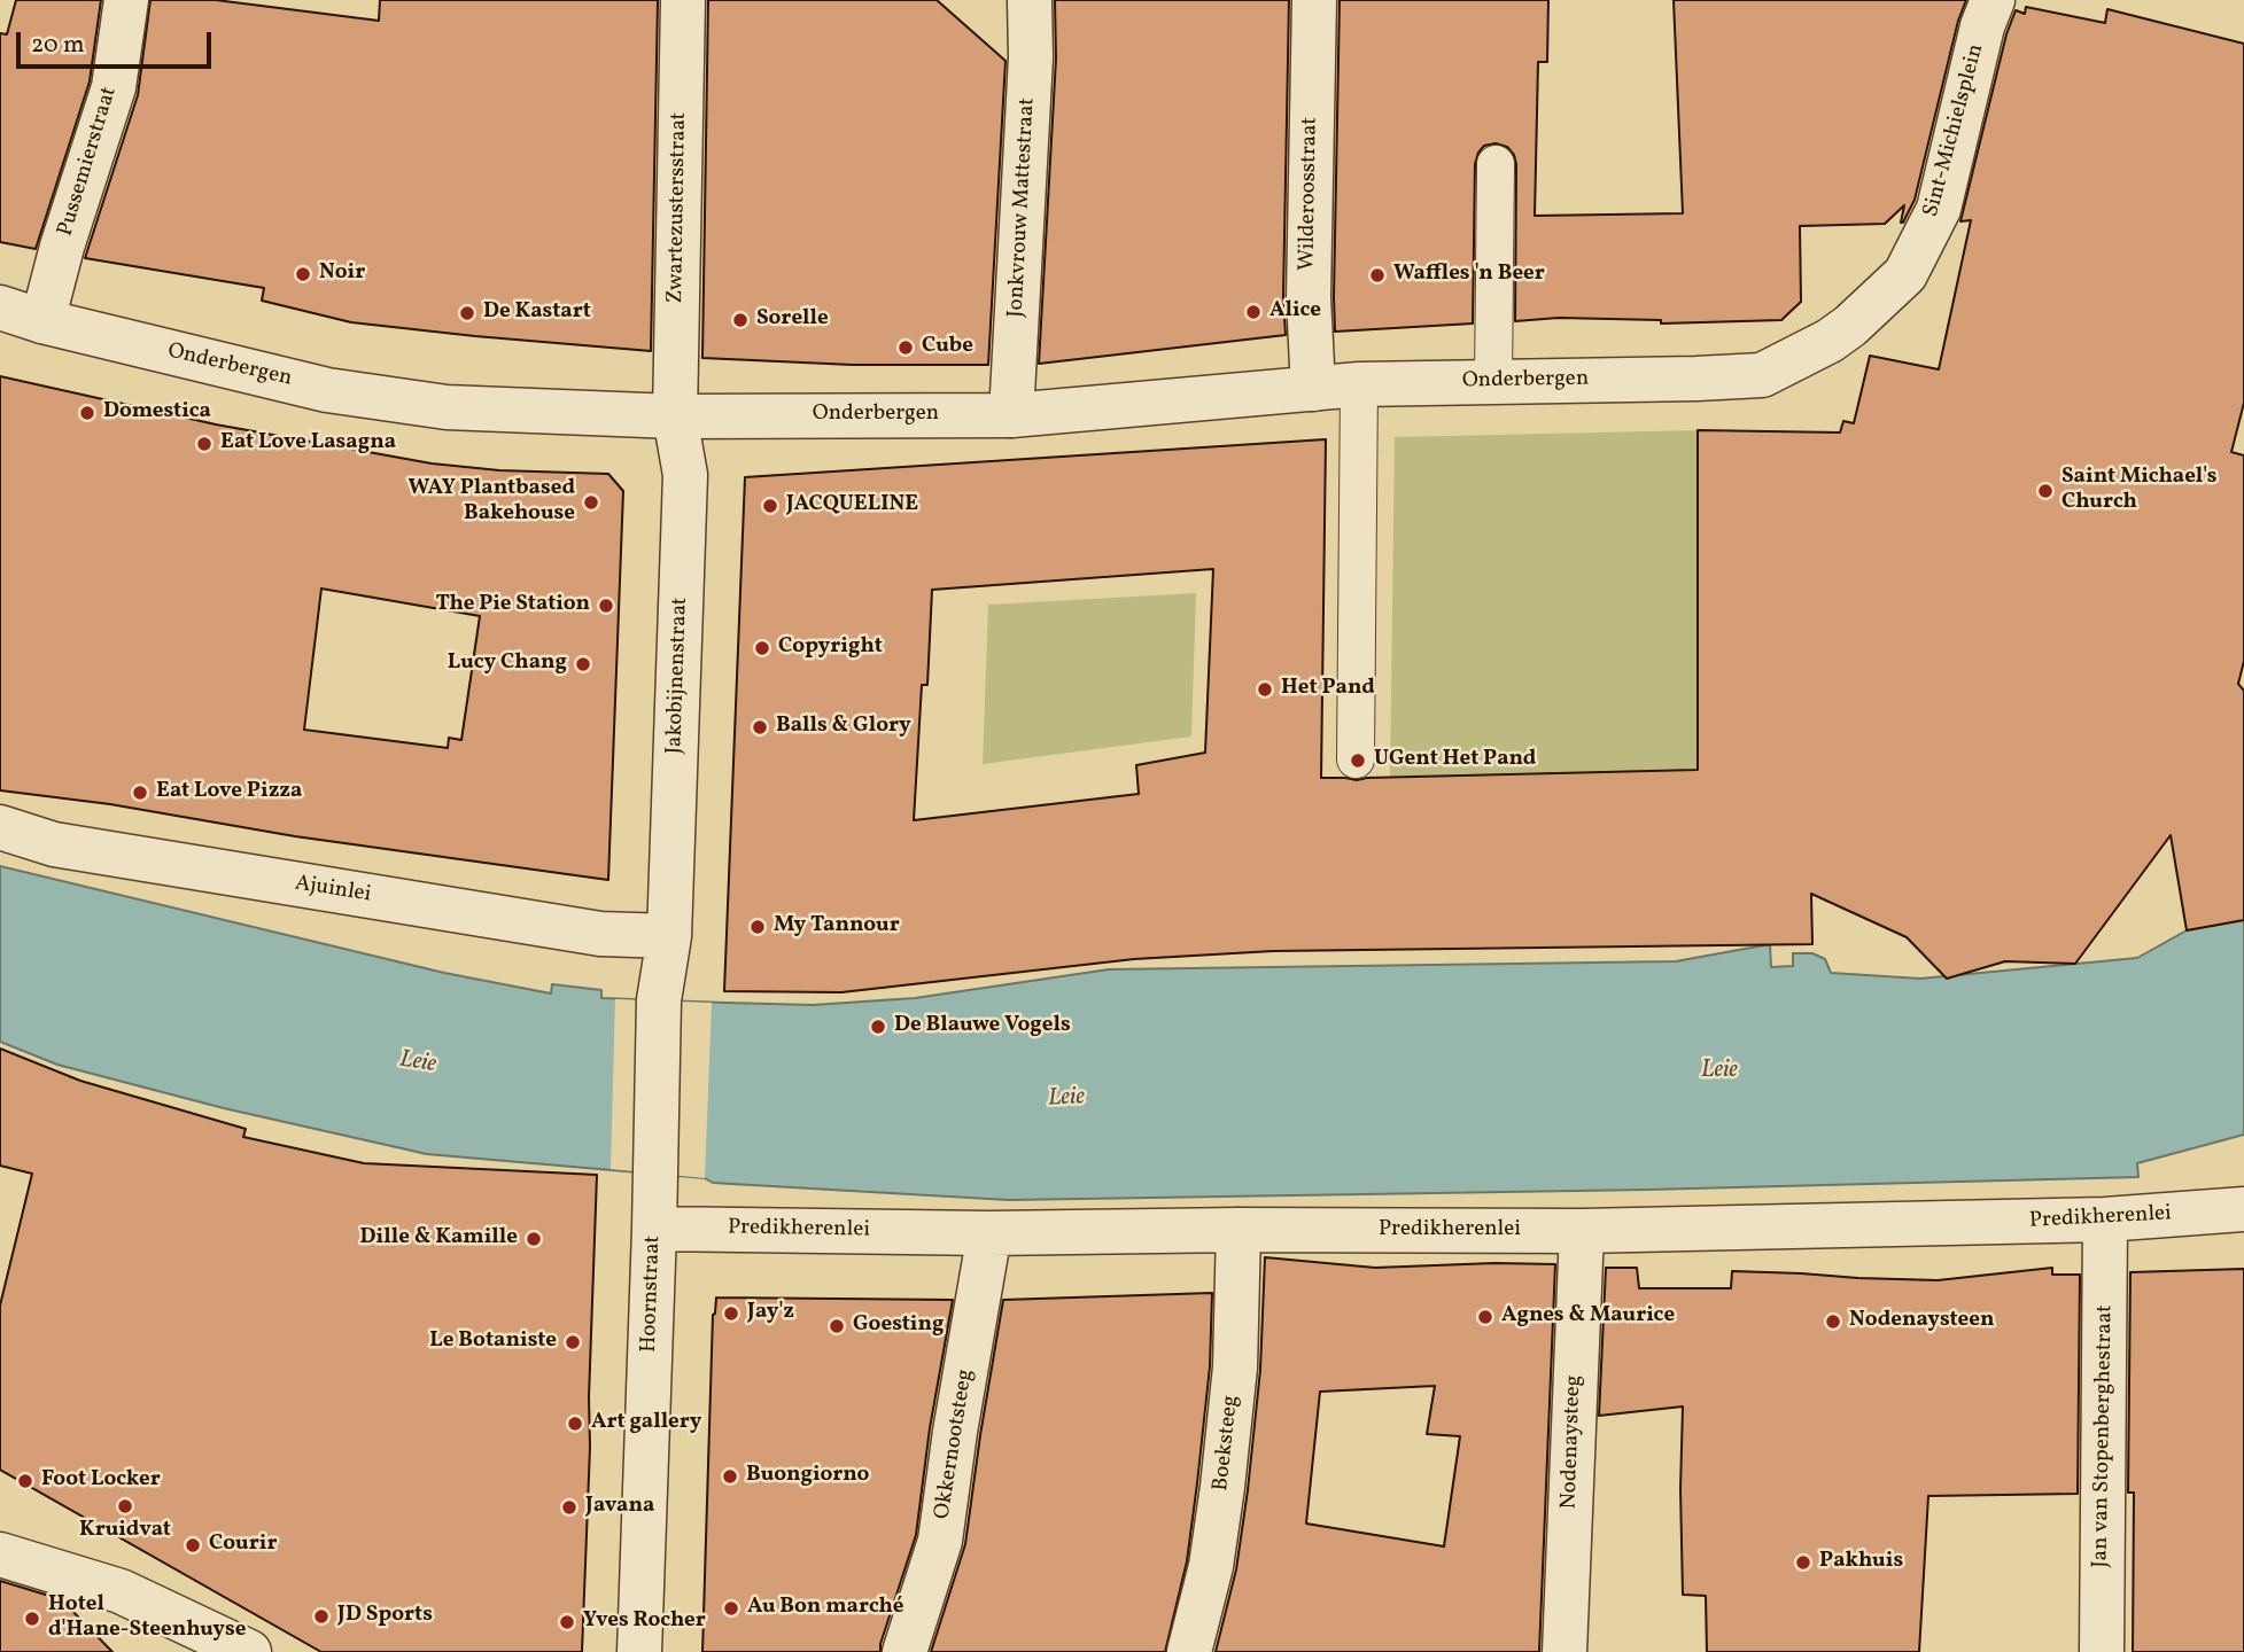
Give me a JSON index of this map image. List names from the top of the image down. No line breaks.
{"streets":{"street":["Sint-Michielsplein","Pussemierstraat","Wilderoosstraat","Zwartezustersstraat","Jonkvrouw Mattestraat","Onderbergen","Jakobijnenstraat","Ajuinlei","Predikherenlei","Hoornstraat","Jan van Stopenberghestraat","Nodenaysteeg","Boeksteeg","Okkernootsteeg"]},"crossings":[["Sint-Michielsplein","Onderbergen"],["Pussemierstraat","Onderbergen"],["Wilderoosstraat","Onderbergen"],["Zwartezustersstraat","Onderbergen"],["Zwartezustersstraat","Jakobijnenstraat"],["Jonkvrouw Mattestraat","Onderbergen"],["Onderbergen","Jakobijnenstraat"],["Jakobijnenstraat","Ajuinlei"],["Jakobijnenstraat","Hoornstraat"],["Ajuinlei","Hoornstraat"],["Predikherenlei","Hoornstraat"],["Predikherenlei","Jan van Stopenberghestraat"],["Predikherenlei","Nodenaysteeg"],["Predikherenlei","Boeksteeg"],["Predikherenlei","Okkernootsteeg"]],"water":["Leie"],"places":["Noir","Waffles 'n Beer","Alice","De Kastart","Sorelle","Cube","Domestica","Eat Love Lasagna","Saint Michael's Church","WAY Plantbased Bakehouse","JACQUELINE","The Pie Station","Copyright","Lucy Chang","Het Pand","Balls & Glory","UGent Het Pand","Eat Love Pizza","My Tannour","De Blauwe Vogels","Dille & Kamille","Jay'z","Agnes & Maurice","Nodenaysteen","Goesting","Le Botaniste","Art gallery","Buongiorno","Foot Locker","Kruidvat","Javana","Courir","Pakhuis","Au Bon marché","JD Sports","Hotel d'Hane-Steenhuyse","Yves Rocher"],"scale_bar":"20 m"}
